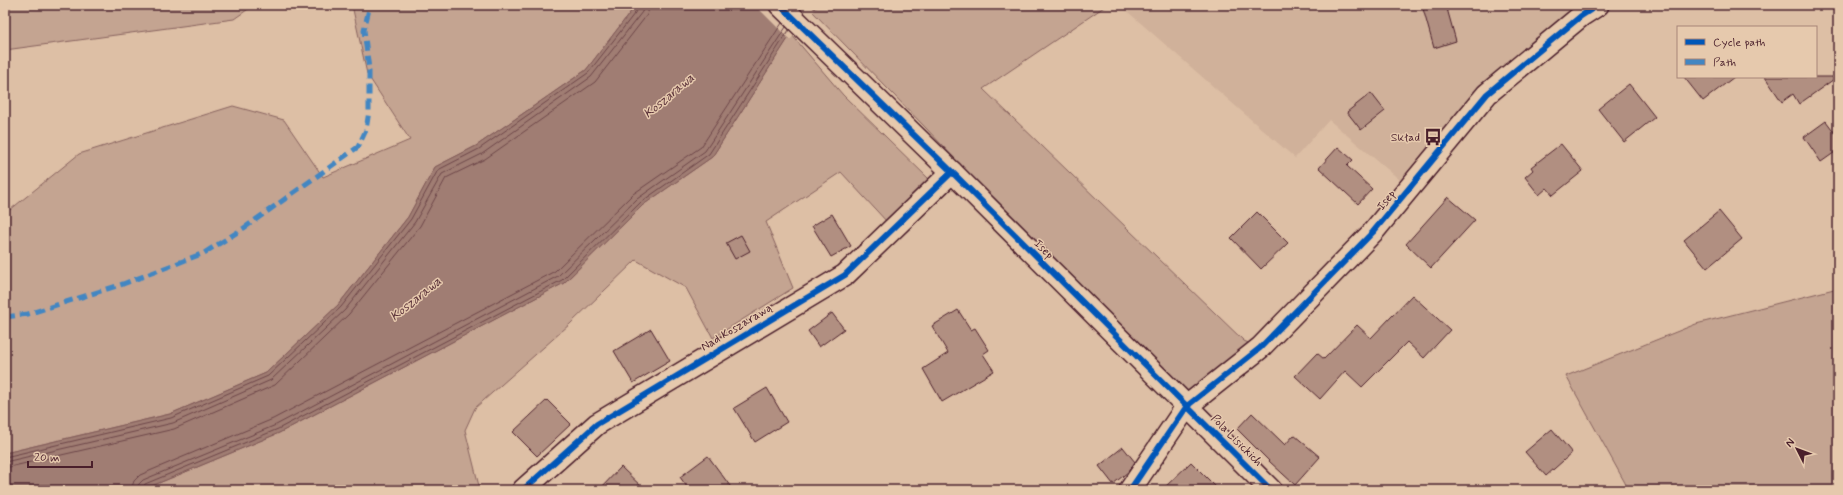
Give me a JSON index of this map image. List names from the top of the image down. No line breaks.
{"streets":{"street":["Isep","Nad Koszarawą","Pola Lisickich"]},"crossings":[["Isep","Nad Koszarawą"],["Isep","Pola Lisickich"]],"water":["Koszarawa"],"places":{"bus stop":["Skład"]},"legend":["Cycle path","Path"],"scale_bar":"20 m","north":"top left"}
